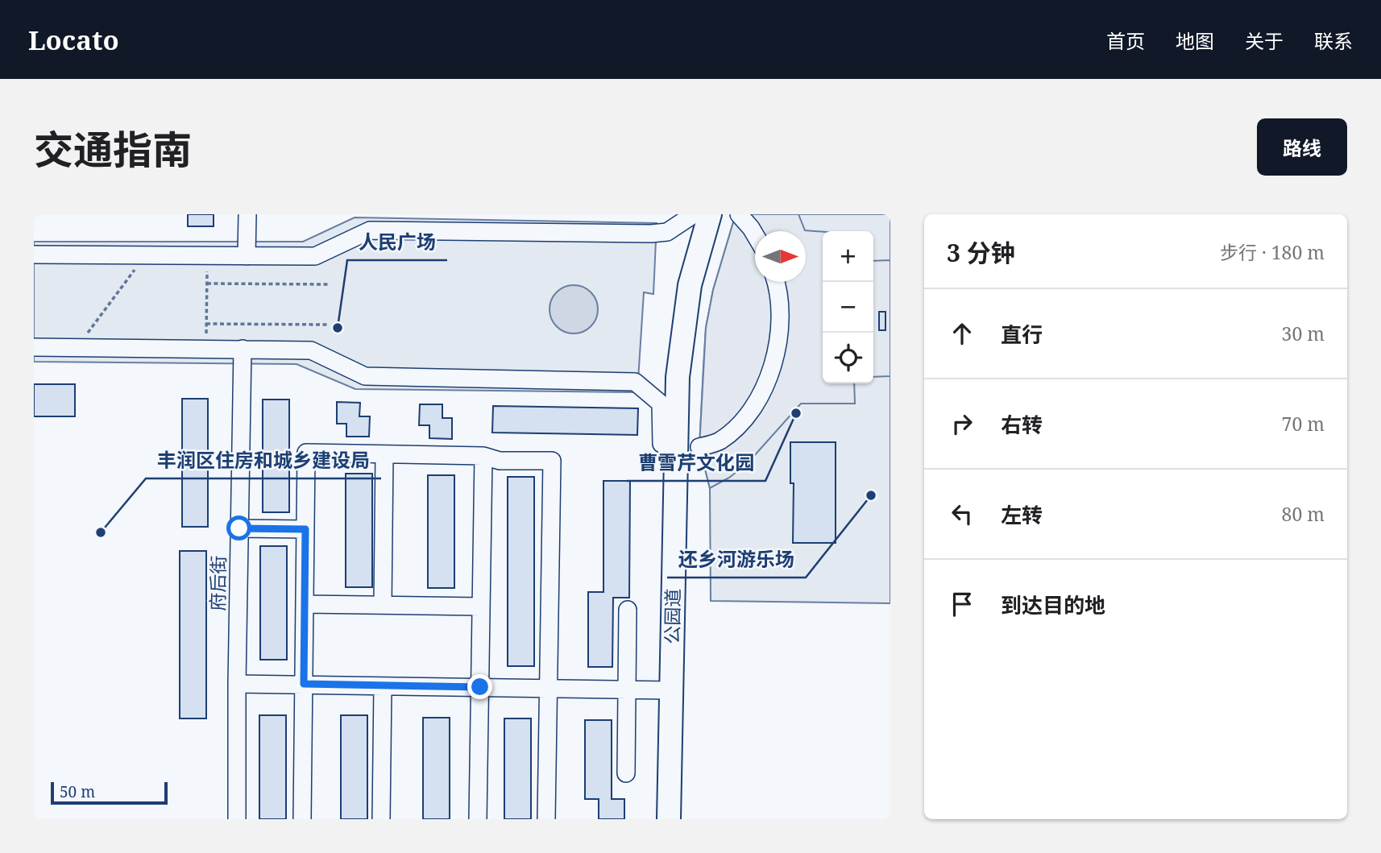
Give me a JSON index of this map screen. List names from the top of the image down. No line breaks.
{"streets":{"main road":["公园道"],"street":["府后街"]},"places":["人民广场","曹雪芹文化园","还乡河游乐场","丰润区住房和城乡建设局"],"scale_bar":"50 m","north":"right","page":{"header":"Locato","nav":["首页","地图","关于","联系"],"title":"交通指南","buttons":"路线","heading":["3 分钟","步行 · 180 m"],"map_buttons":["+","−"],"list":[["直行","30 m"],["右转","70 m"],["左转","80 m"],"到达目的地"],"scale":"50 m"}}
